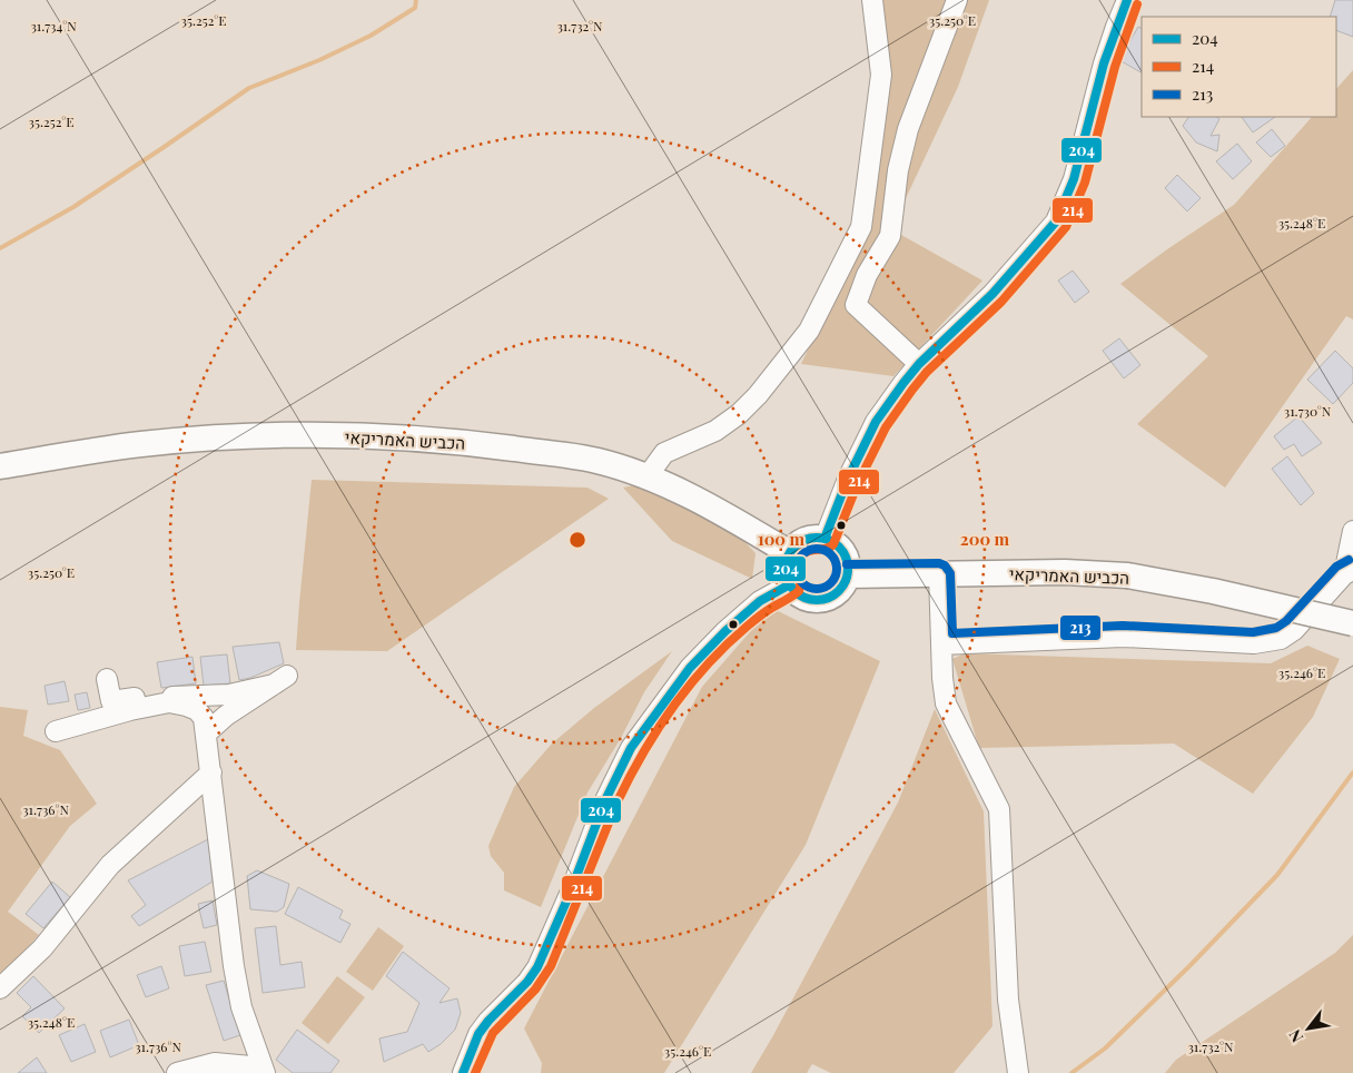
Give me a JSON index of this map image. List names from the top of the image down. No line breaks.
{"streets":{"main road":["הכביש האמריקאי"]},"lines":["transit line 204","transit line 214","transit line 213"],"legend":["204","214","213"],"north":"bottom left","coordinates":["35.250°E","35.252°E","31.734°N","31.732°N","35.248°E","31.730°N","35.246°E","31.736°N"],"rings":["100 m","200 m"]}
